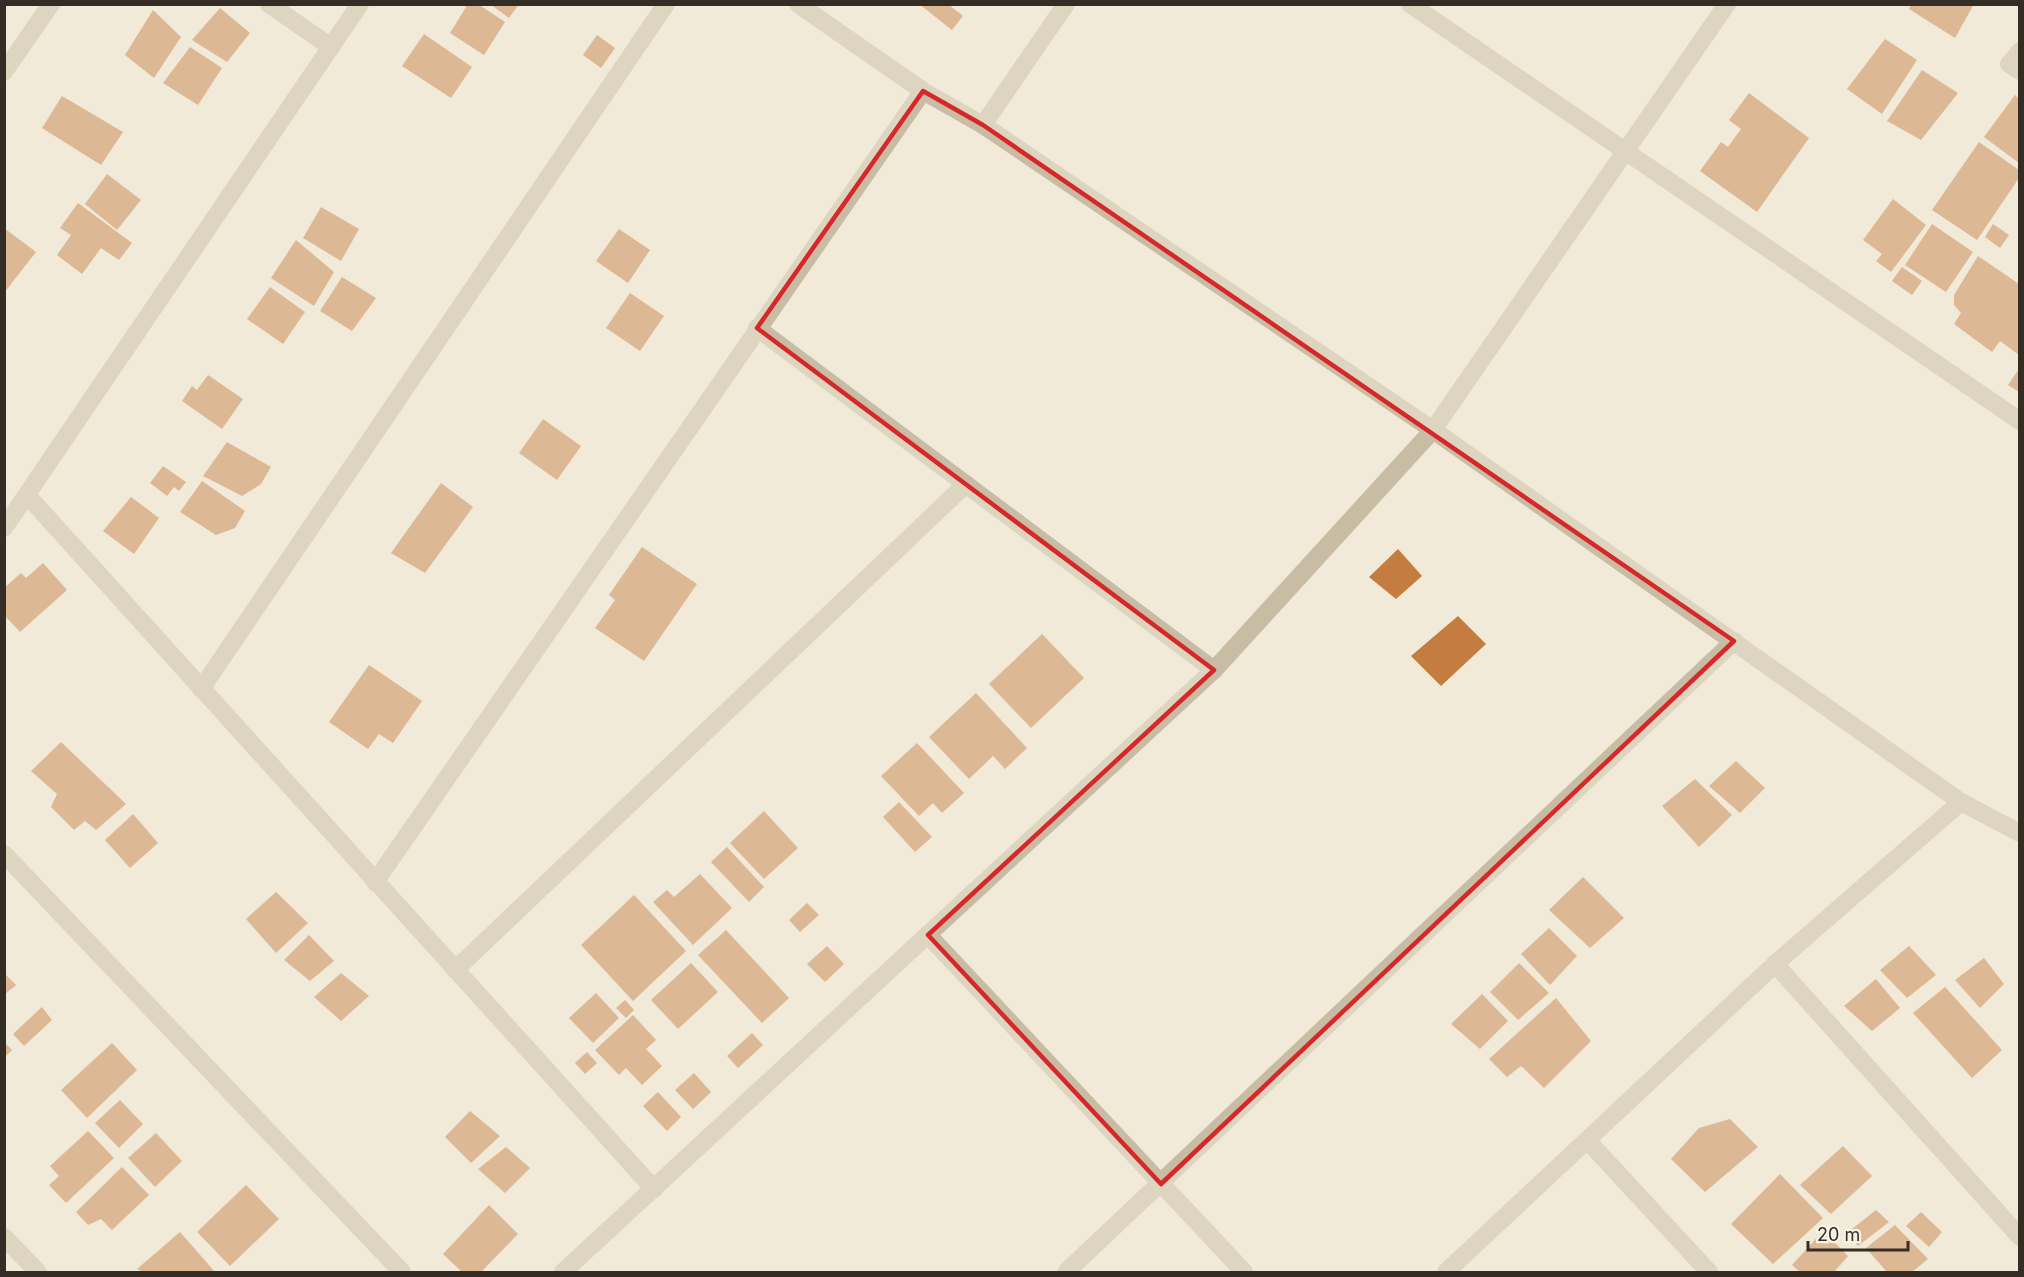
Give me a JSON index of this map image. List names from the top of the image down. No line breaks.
{"scale_bar":"20 m"}
